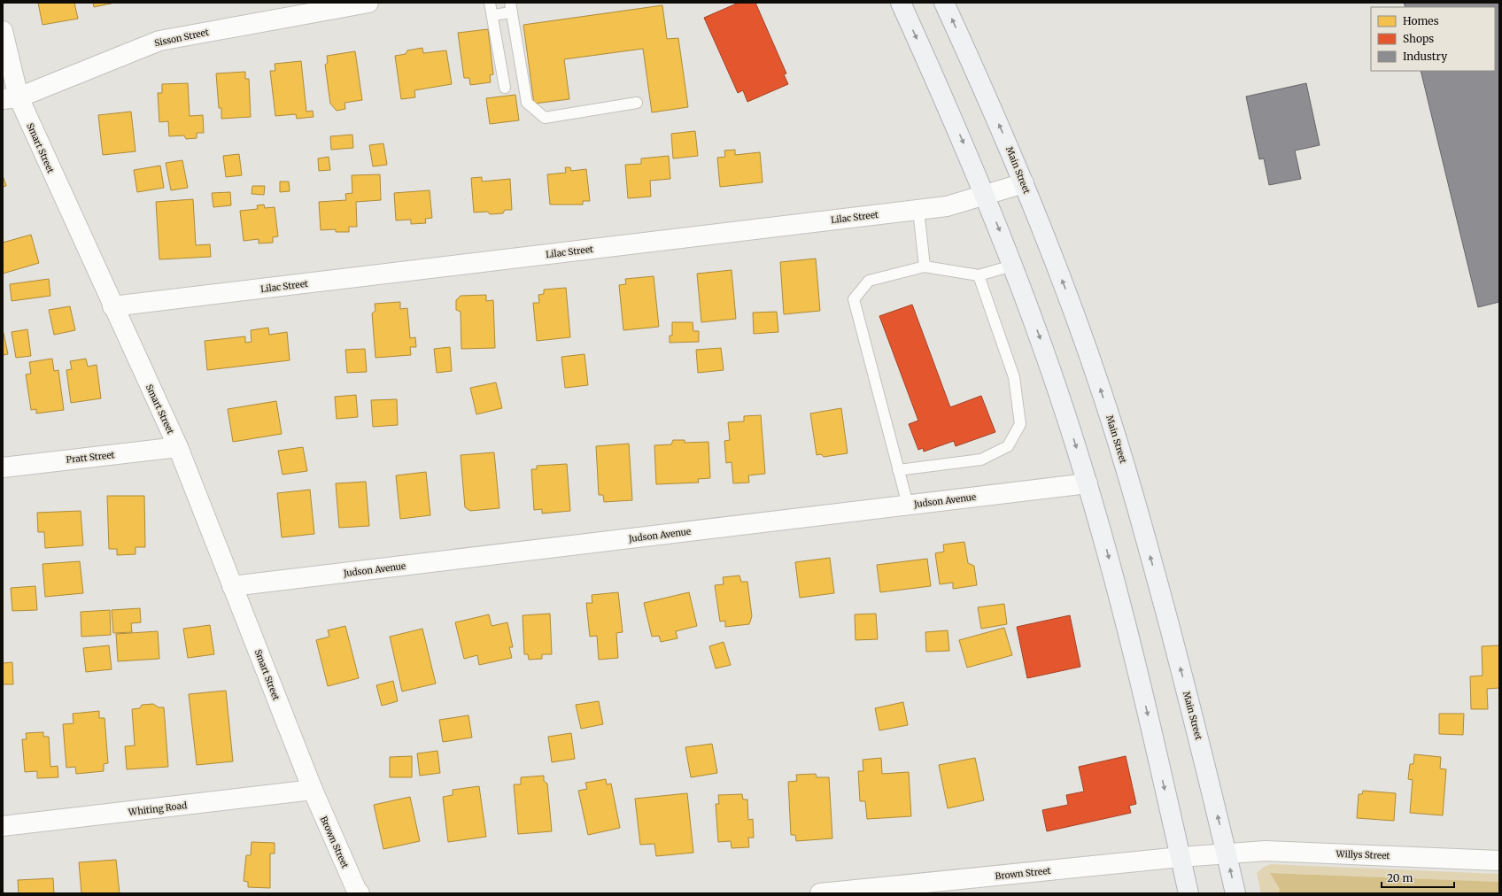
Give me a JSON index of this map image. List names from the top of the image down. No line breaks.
{"streets":{"main road":["Main Street"],"street":["Sisson Street","Smart Street","Lilac Street","Pratt Street","Judson Avenue","Whiting Road","Brown Street","Willys Street"]},"crossings":[["Sisson Street","Smart Street"],["Smart Street","Lilac Street"],["Smart Street","Pratt Street"],["Smart Street","Judson Avenue"],["Smart Street","Whiting Road"],["Smart Street","Brown Street"],["Main Street","Lilac Street"],["Main Street","Brown Street"],["Main Street","Willys Street"],["Whiting Road","Brown Street"],["Brown Street","Willys Street"]],"legend":["Homes","Shops","Industry"],"scale_bar":"20 m"}
